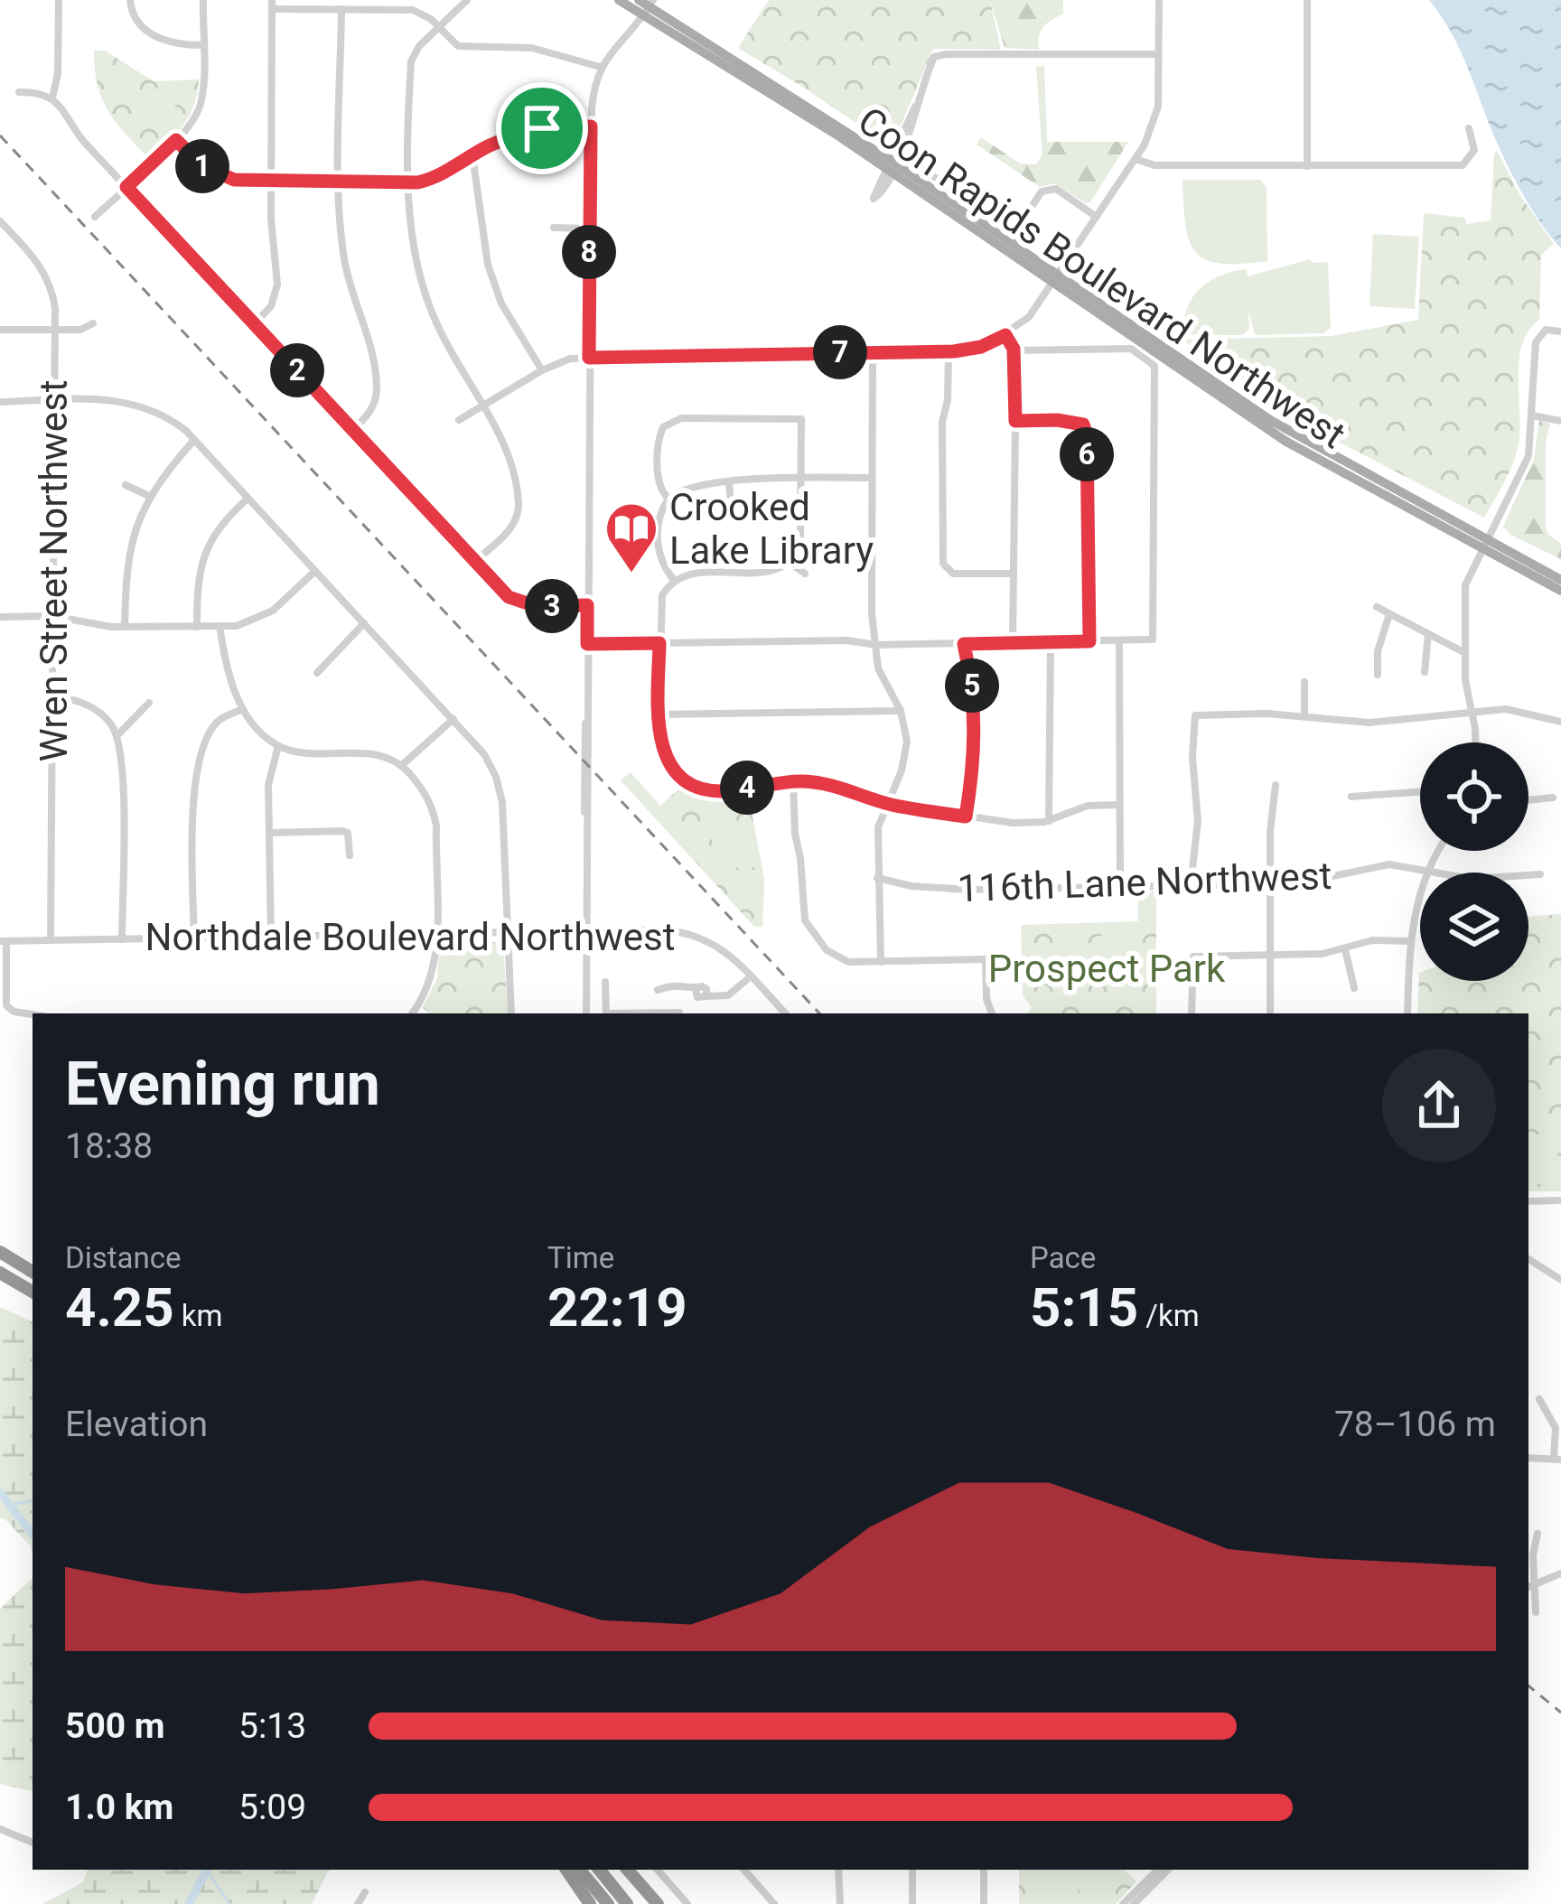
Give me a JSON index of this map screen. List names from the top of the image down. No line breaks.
{"streets":{"main road":["Coon Rapids Boulevard Northwest"],"street":["Wren Street Northwest","116th Lane Northwest","Northdale Boulevard Northwest"]},"crossings":[["Wren Street Northwest","Northdale Boulevard Northwest"]],"parks":["Prospect Park"],"places":{"library":["Crooked Lake Library"]},"page":{"pins":["1","8","7","2","6","3","5","4"],"heading":["Evening run","18:38"],"stats":[["Distance","4.25 km"],["Time","22:19"],["Pace","5:15 /km"]],"chart":["Elevation","78–106 m"],"list":[{"name":"500 m","note":"5:13"},{"name":"1.0 km","note":"5:09"}]}}
